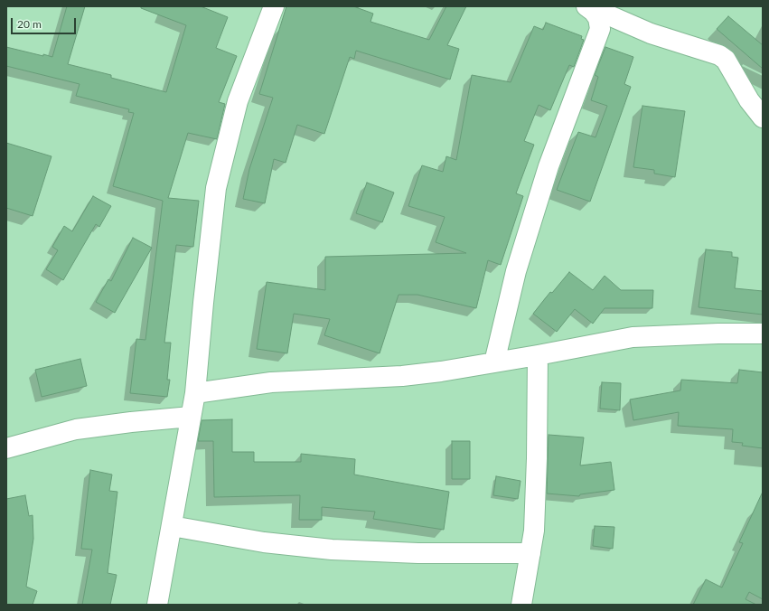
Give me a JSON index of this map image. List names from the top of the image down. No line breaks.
{"scale_bar":"20 m"}
